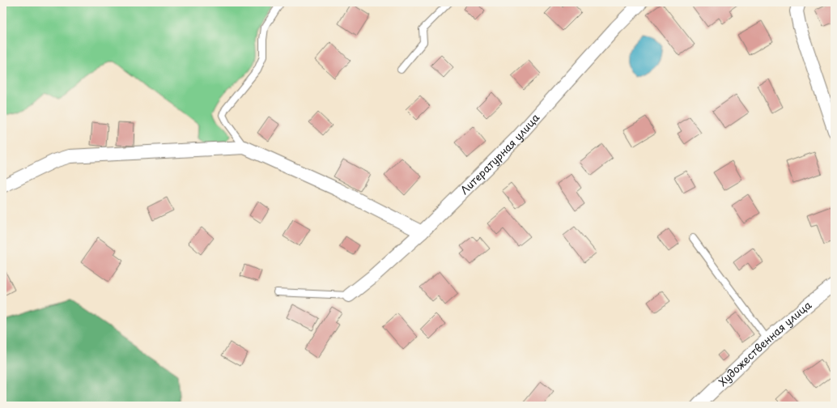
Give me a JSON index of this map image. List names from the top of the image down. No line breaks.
{"streets":{"street":["Литературная улица","Художественная улица"]}}
